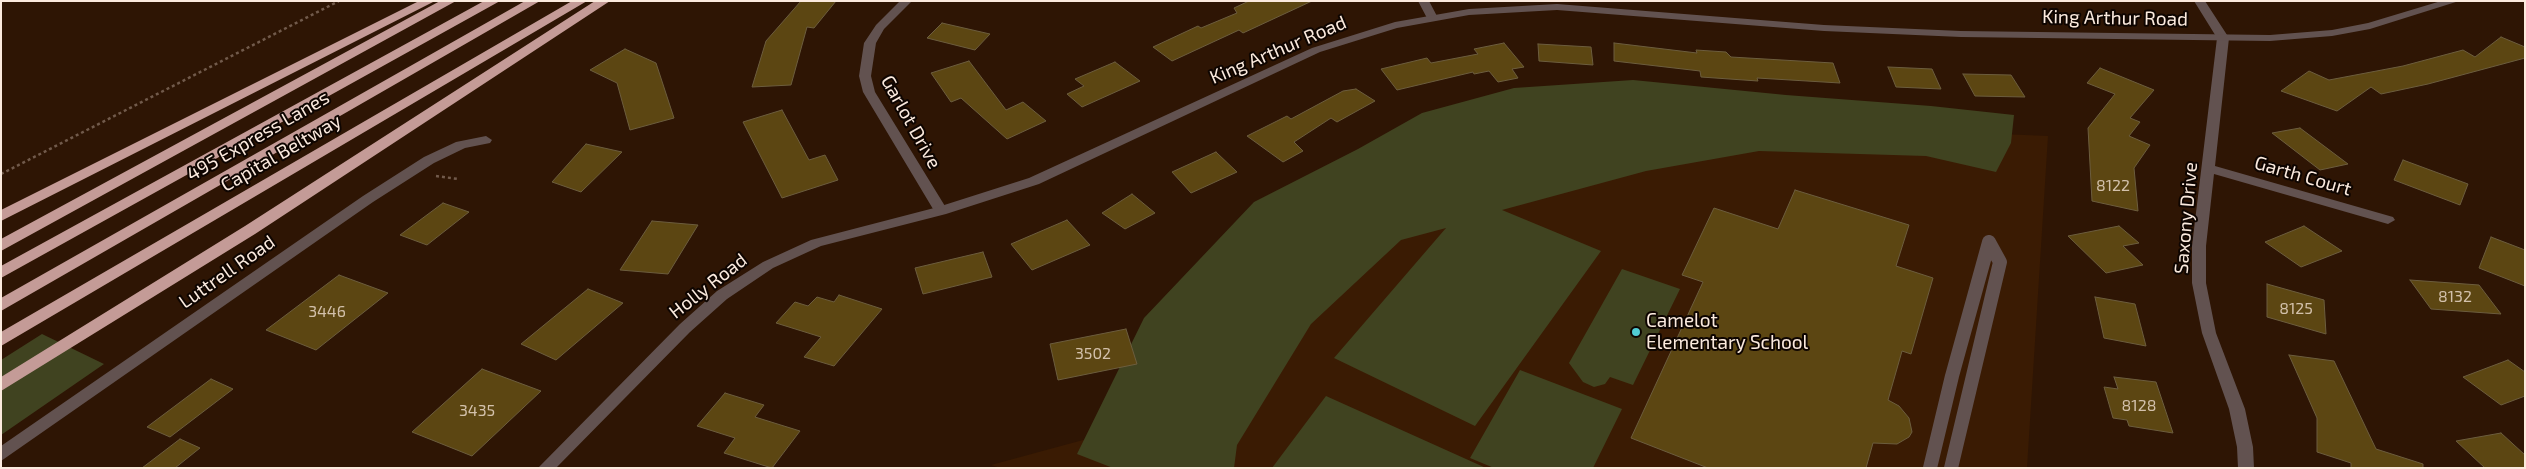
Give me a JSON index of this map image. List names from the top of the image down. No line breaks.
{"streets":{"highway":["495 Express Lanes","Capital Beltway"],"street":["King Arthur Road","Garlot Drive","Garth Court","Saxony Drive","Luttrell Road","Holly Road"]},"crossings":[["King Arthur Road","Garlot Drive"],["King Arthur Road","Saxony Drive"],["King Arthur Road","Holly Road"],["Garlot Drive","Holly Road"],["Garth Court","Saxony Drive"]],"places":["Camelot Elementary School"],"house_numbers":["8122","8132","8125","3446","3502","8128","3435"]}
